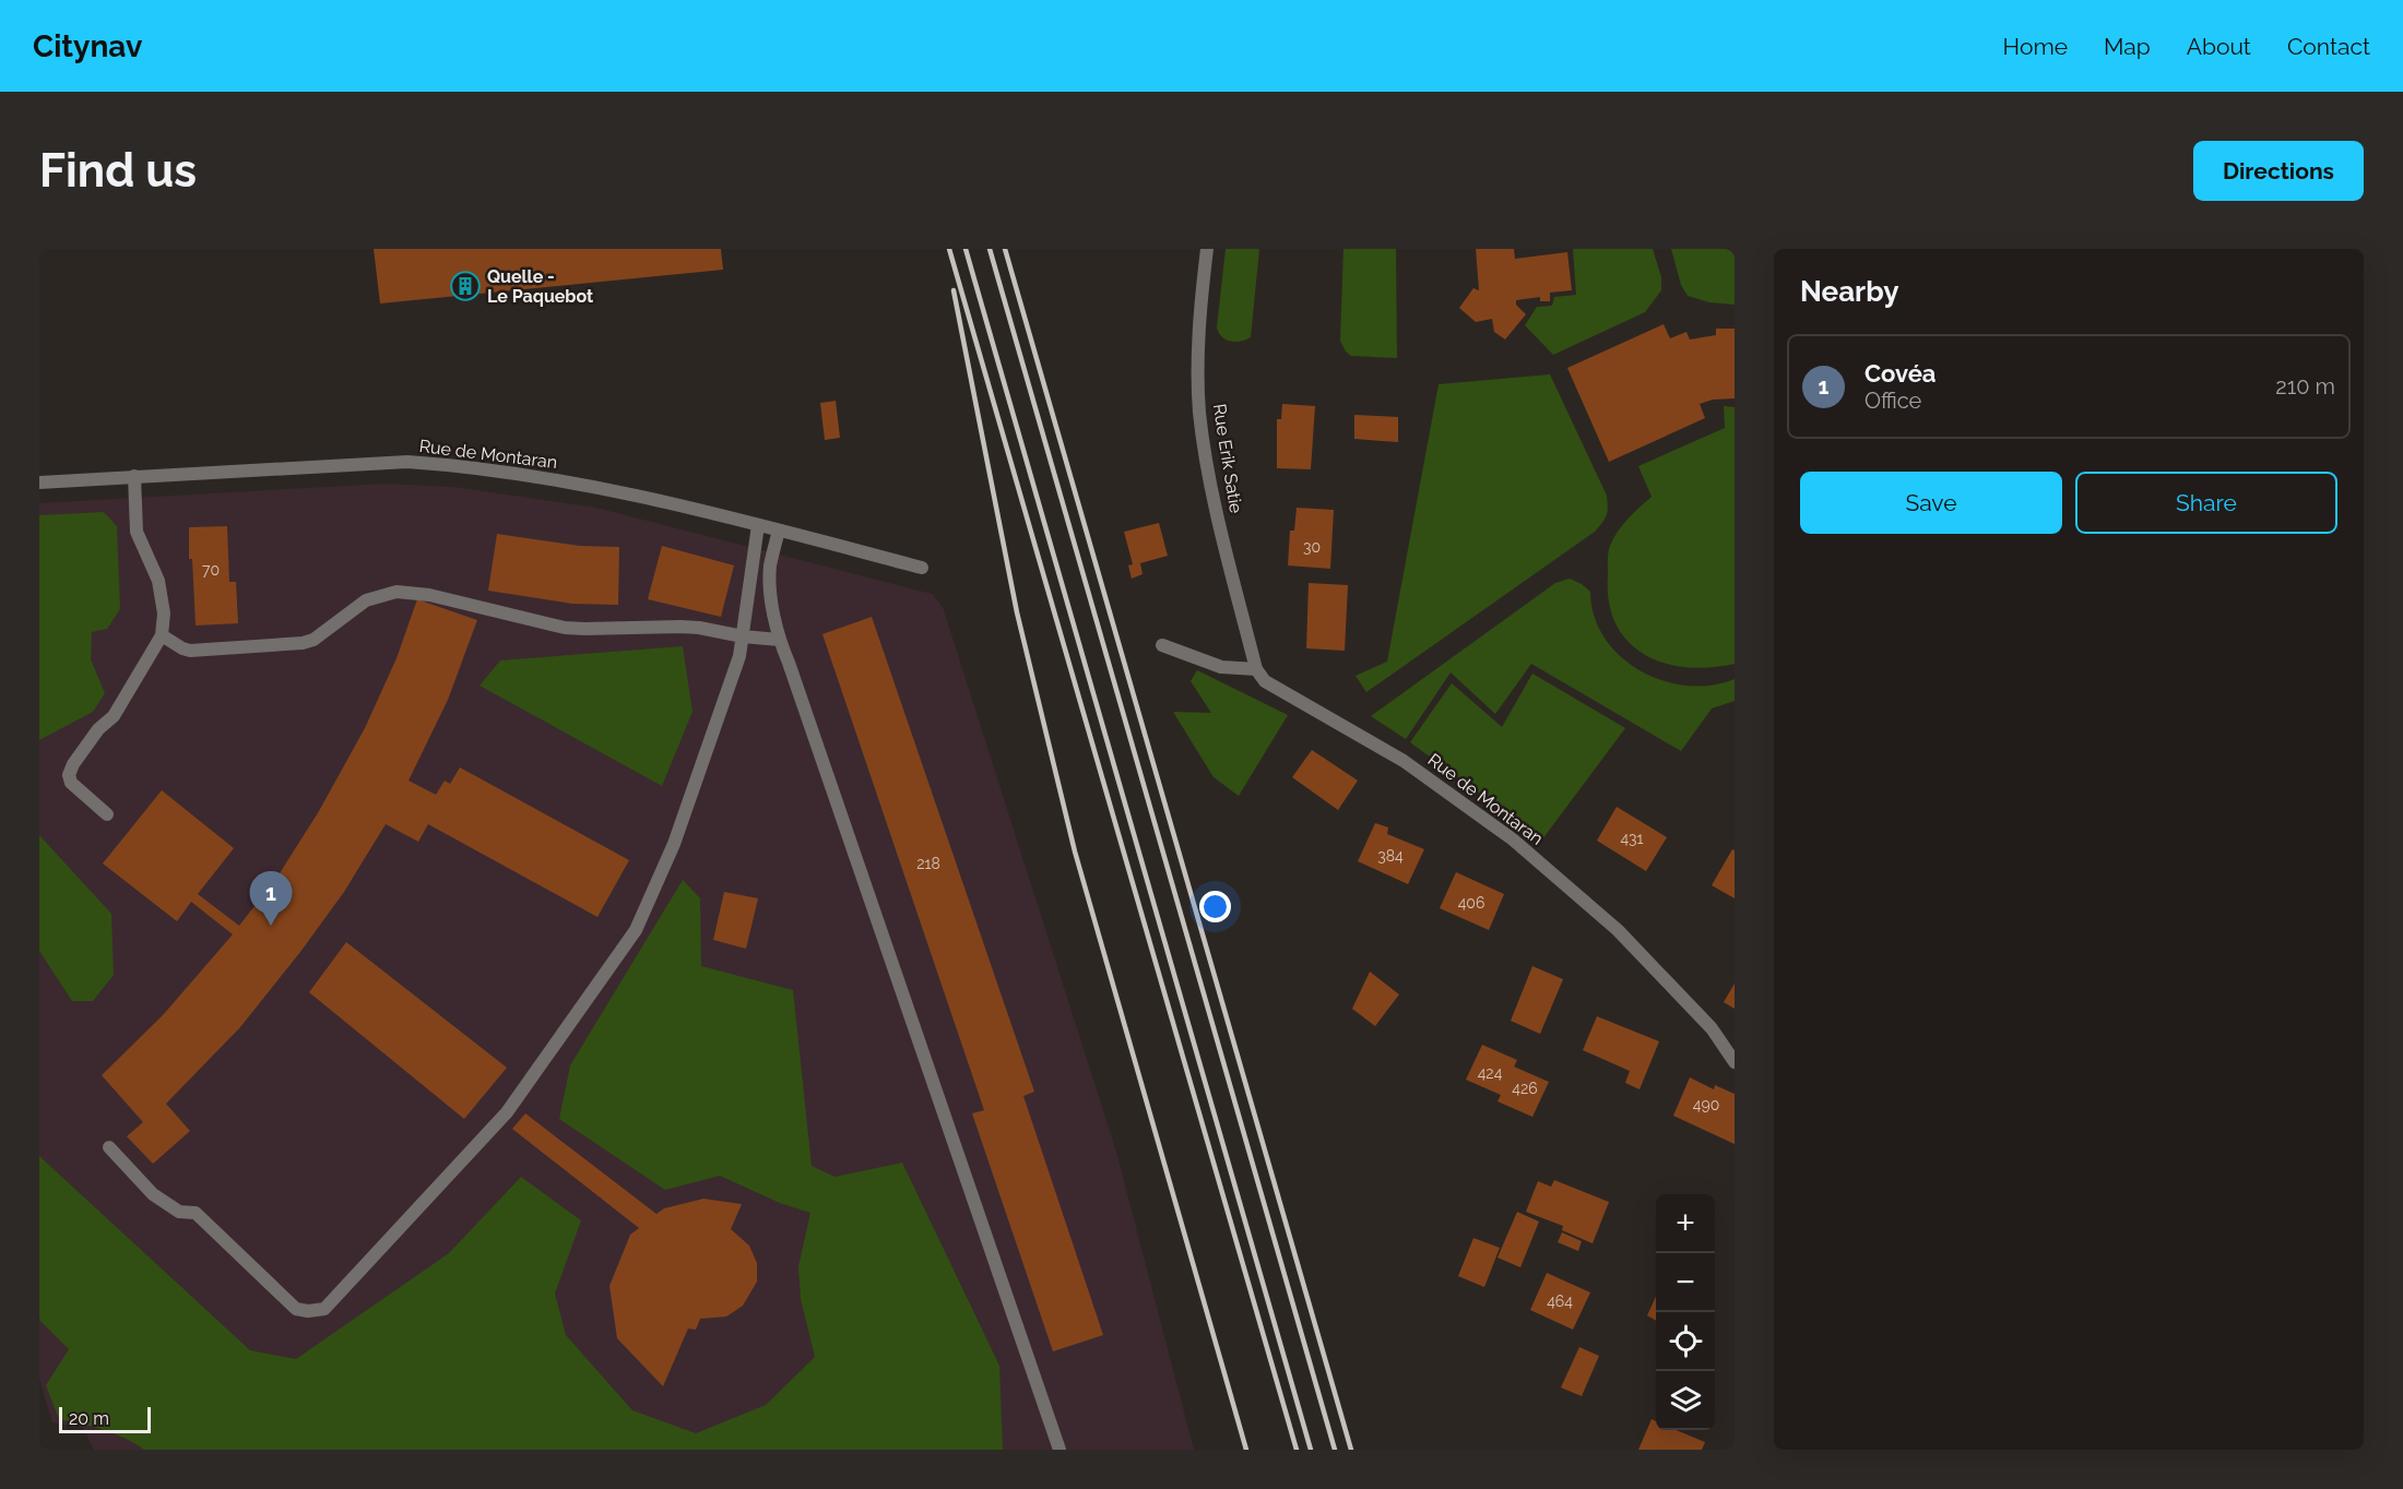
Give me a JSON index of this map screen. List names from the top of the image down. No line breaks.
{"streets":{"street":["Rue de Montaran","Rue Erik Satie"]},"crossings":[["Rue de Montaran","Rue Erik Satie"]],"places":{"building":["Quelle - Le Paquebot"]},"house_numbers":["30","70","431","384","218","406","424","426","490","464"],"scale_bar":"20 m","page":{"header":"Citynav","nav":["Home","Map","About","Contact"],"buttons":["Directions",["Save","Share"]],"title":"Find us","heading":"Nearby","list":[{"mark":"1","name":"Covéa","note":"Office","value":"210 m"}],"pins":"1","map_buttons":["+","−"],"scale":"20 m"}}
